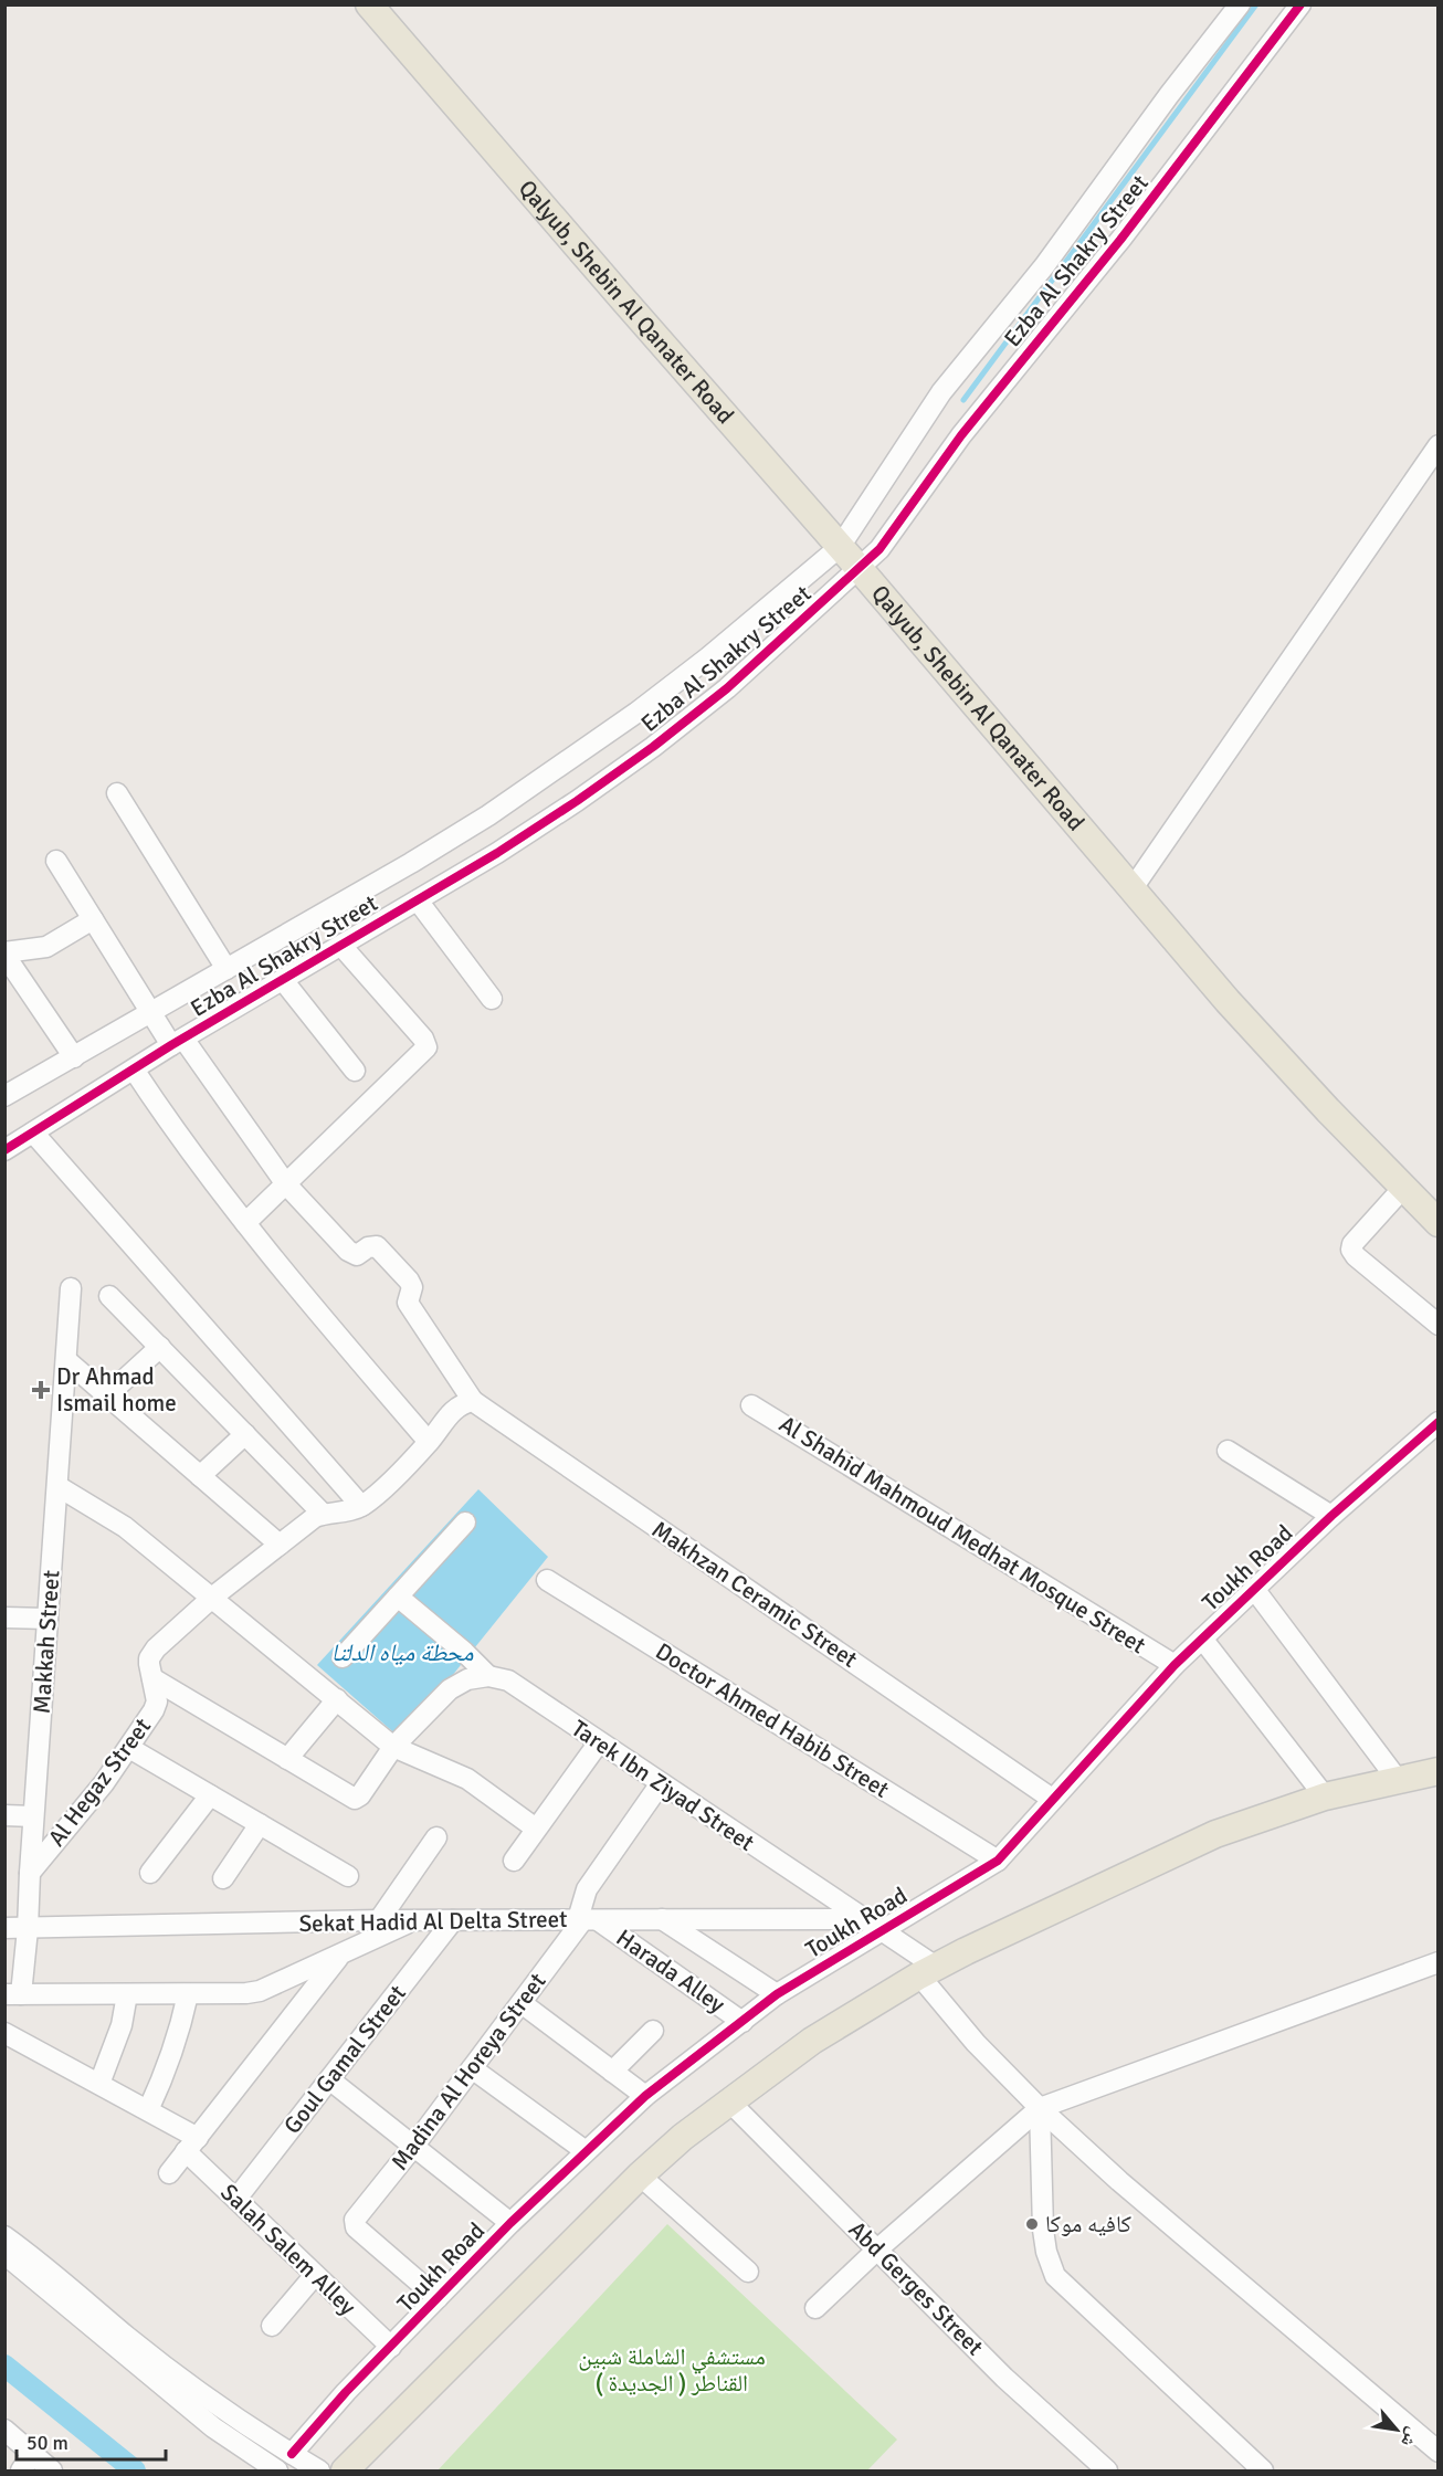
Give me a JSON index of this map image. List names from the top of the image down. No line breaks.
{"streets":{"main road":["Qalyub, Shebin Al Qanater Road"],"street":["Ezba Al Shakry Street","Al Shahid Mahmoud Medhat Mosque Street","Toukh Road","Makhzan Ceramic Street","Makkah Street","Doctor Ahmed Habib Street","Al Hegaz Street","Tarek Ibn Ziyad Street","Sekat Hadid Al Delta Street","Harada Alley","Goul Gamal Street","Madina Al Horeya Street","Salah Salem Alley","Abd Gerges Street"]},"crossings":[["Ezba Al Shakry Street","Qalyub, Shebin Al Qanater Road"],["Al Shahid Mahmoud Medhat Mosque Street","Toukh Road"],["Toukh Road","Makhzan Ceramic Street"],["Toukh Road","Doctor Ahmed Habib Street"],["Toukh Road","Tarek Ibn Ziyad Street"],["Toukh Road","Harada Alley"],["Toukh Road","Madina Al Horeya Street"],["Toukh Road","Salah Salem Alley"],["Makkah Street","Al Hegaz Street"],["Makkah Street","Sekat Hadid Al Delta Street"],["Tarek Ibn Ziyad Street","Sekat Hadid Al Delta Street"],["Tarek Ibn Ziyad Street","Madina Al Horeya Street"],["Sekat Hadid Al Delta Street","Harada Alley"],["Sekat Hadid Al Delta Street","Goul Gamal Street"],["Sekat Hadid Al Delta Street","Madina Al Horeya Street"],["Harada Alley","Madina Al Horeya Street"],["Goul Gamal Street","Salah Salem Alley"]],"water":["محطة مياه الدلتا"],"parks":["مستشفي الشاملة شبين القناطر ( الجديدة )"],"places":{"health":["Dr Ahmad Ismail home"],"other":["كافيه موكا"]},"scale_bar":"50 m","north":"bottom right"}
